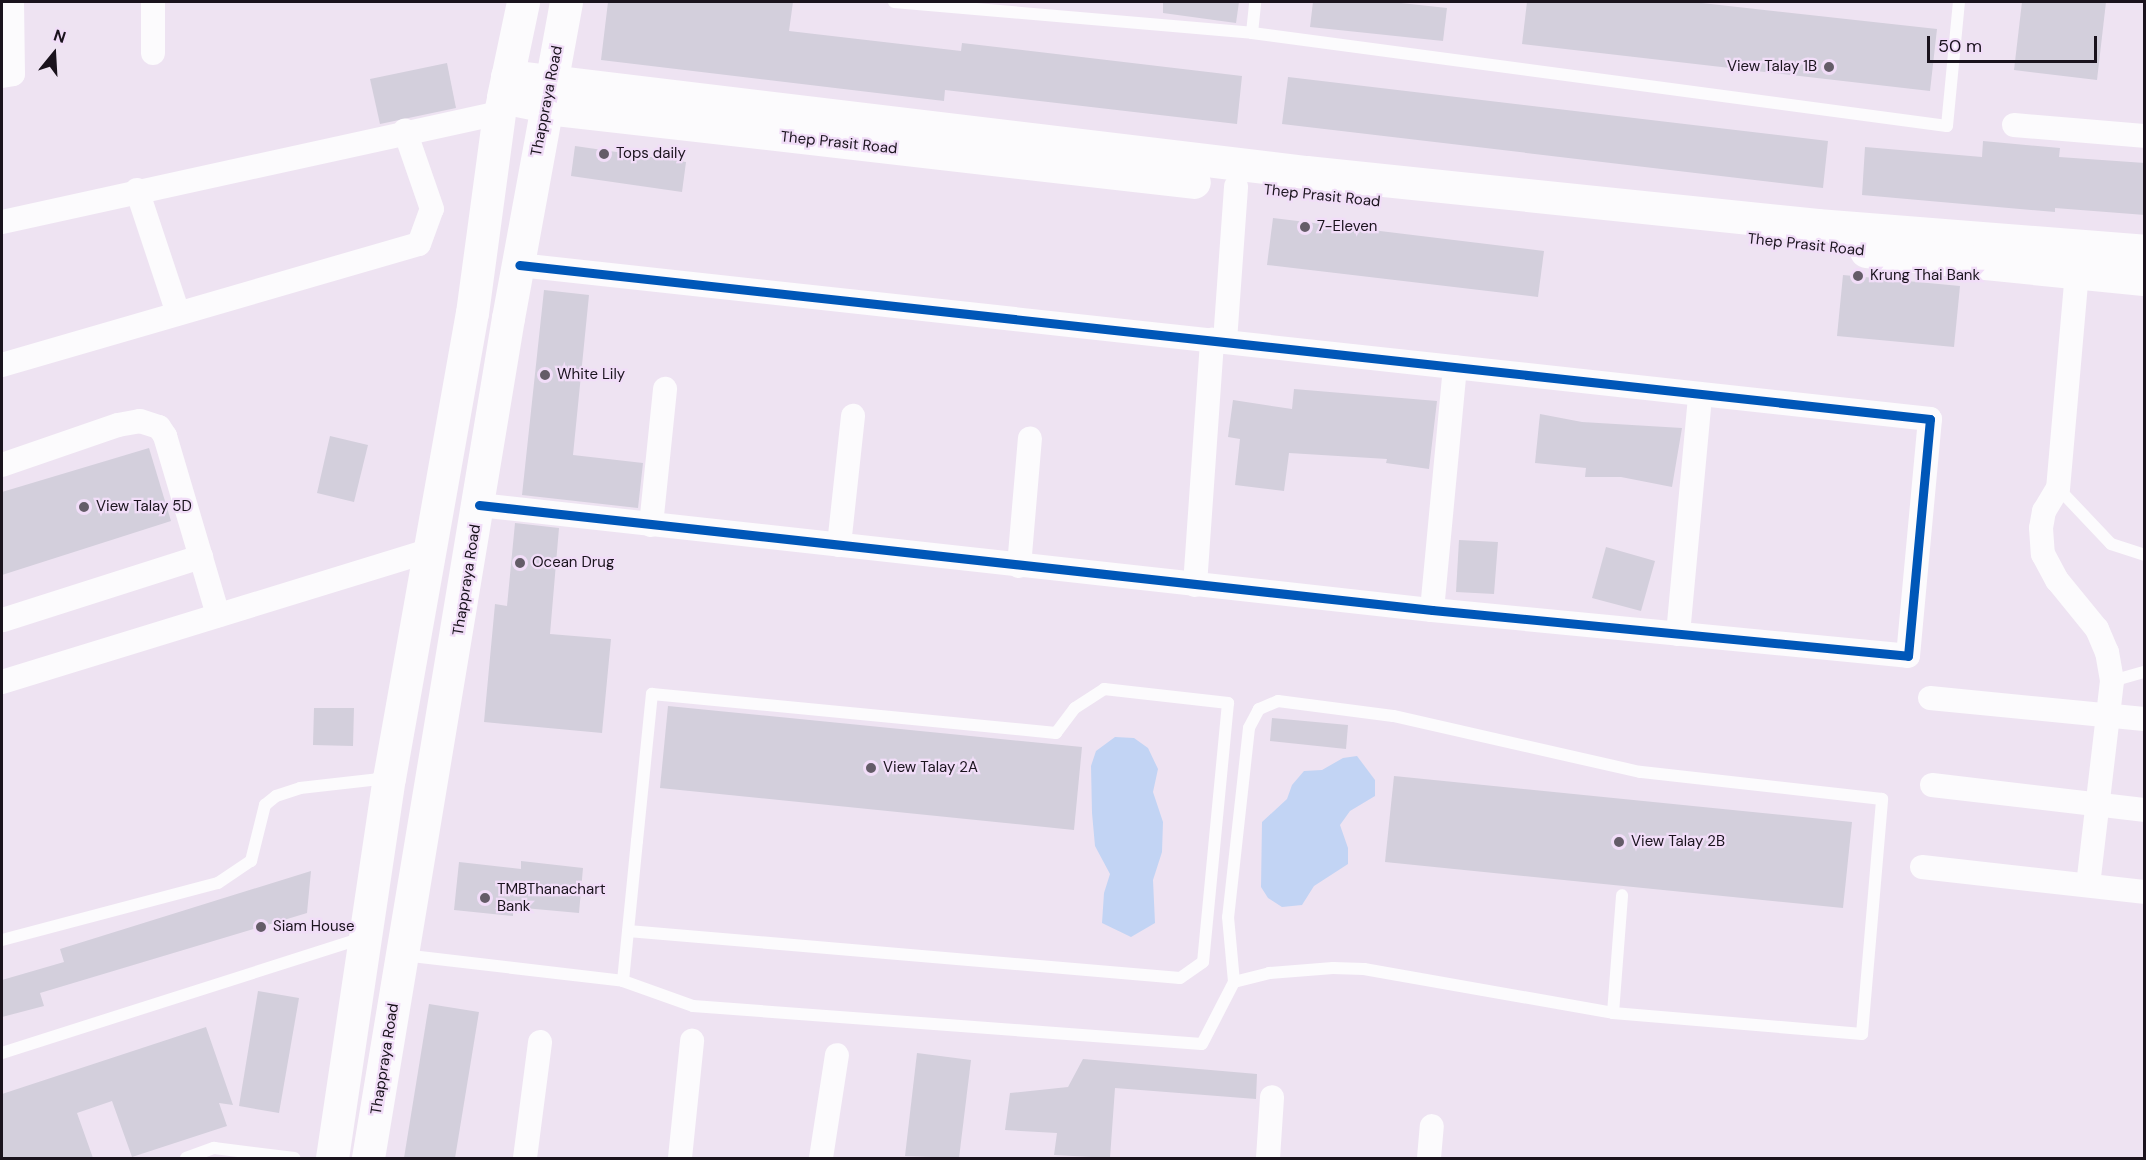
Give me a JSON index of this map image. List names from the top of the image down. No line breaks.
{"streets":{"main road":["Thappraya Road","Thep Prasit Road"]},"crossings":[["Thappraya Road","Thep Prasit Road"]],"places":["View Talay 1B","Tops daily","7-Eleven","Krung Thai Bank","White Lily","View Talay 5D","Ocean Drug","View Talay 2A","View Talay 2B","TMBThanachart Bank","Siam House"],"scale_bar":"50 m","north":"top"}
